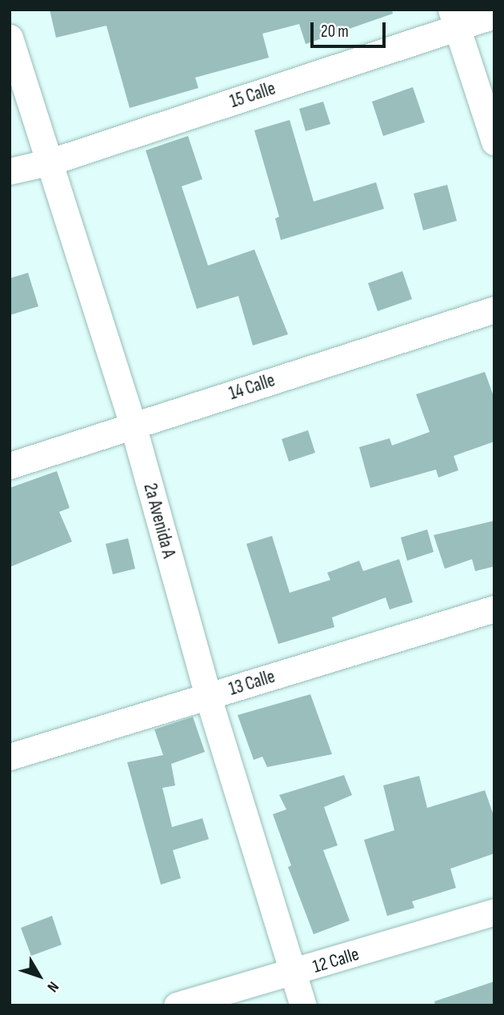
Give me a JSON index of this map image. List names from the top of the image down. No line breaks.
{"streets":{"street":["15 Calle","14 Calle","2a Avenida A","13 Calle","12 Calle"]},"crossings":[["15 Calle","2a Avenida A"],["14 Calle","2a Avenida A"],["2a Avenida A","13 Calle"],["2a Avenida A","12 Calle"]],"scale_bar":"20 m","north":"bottom right"}
